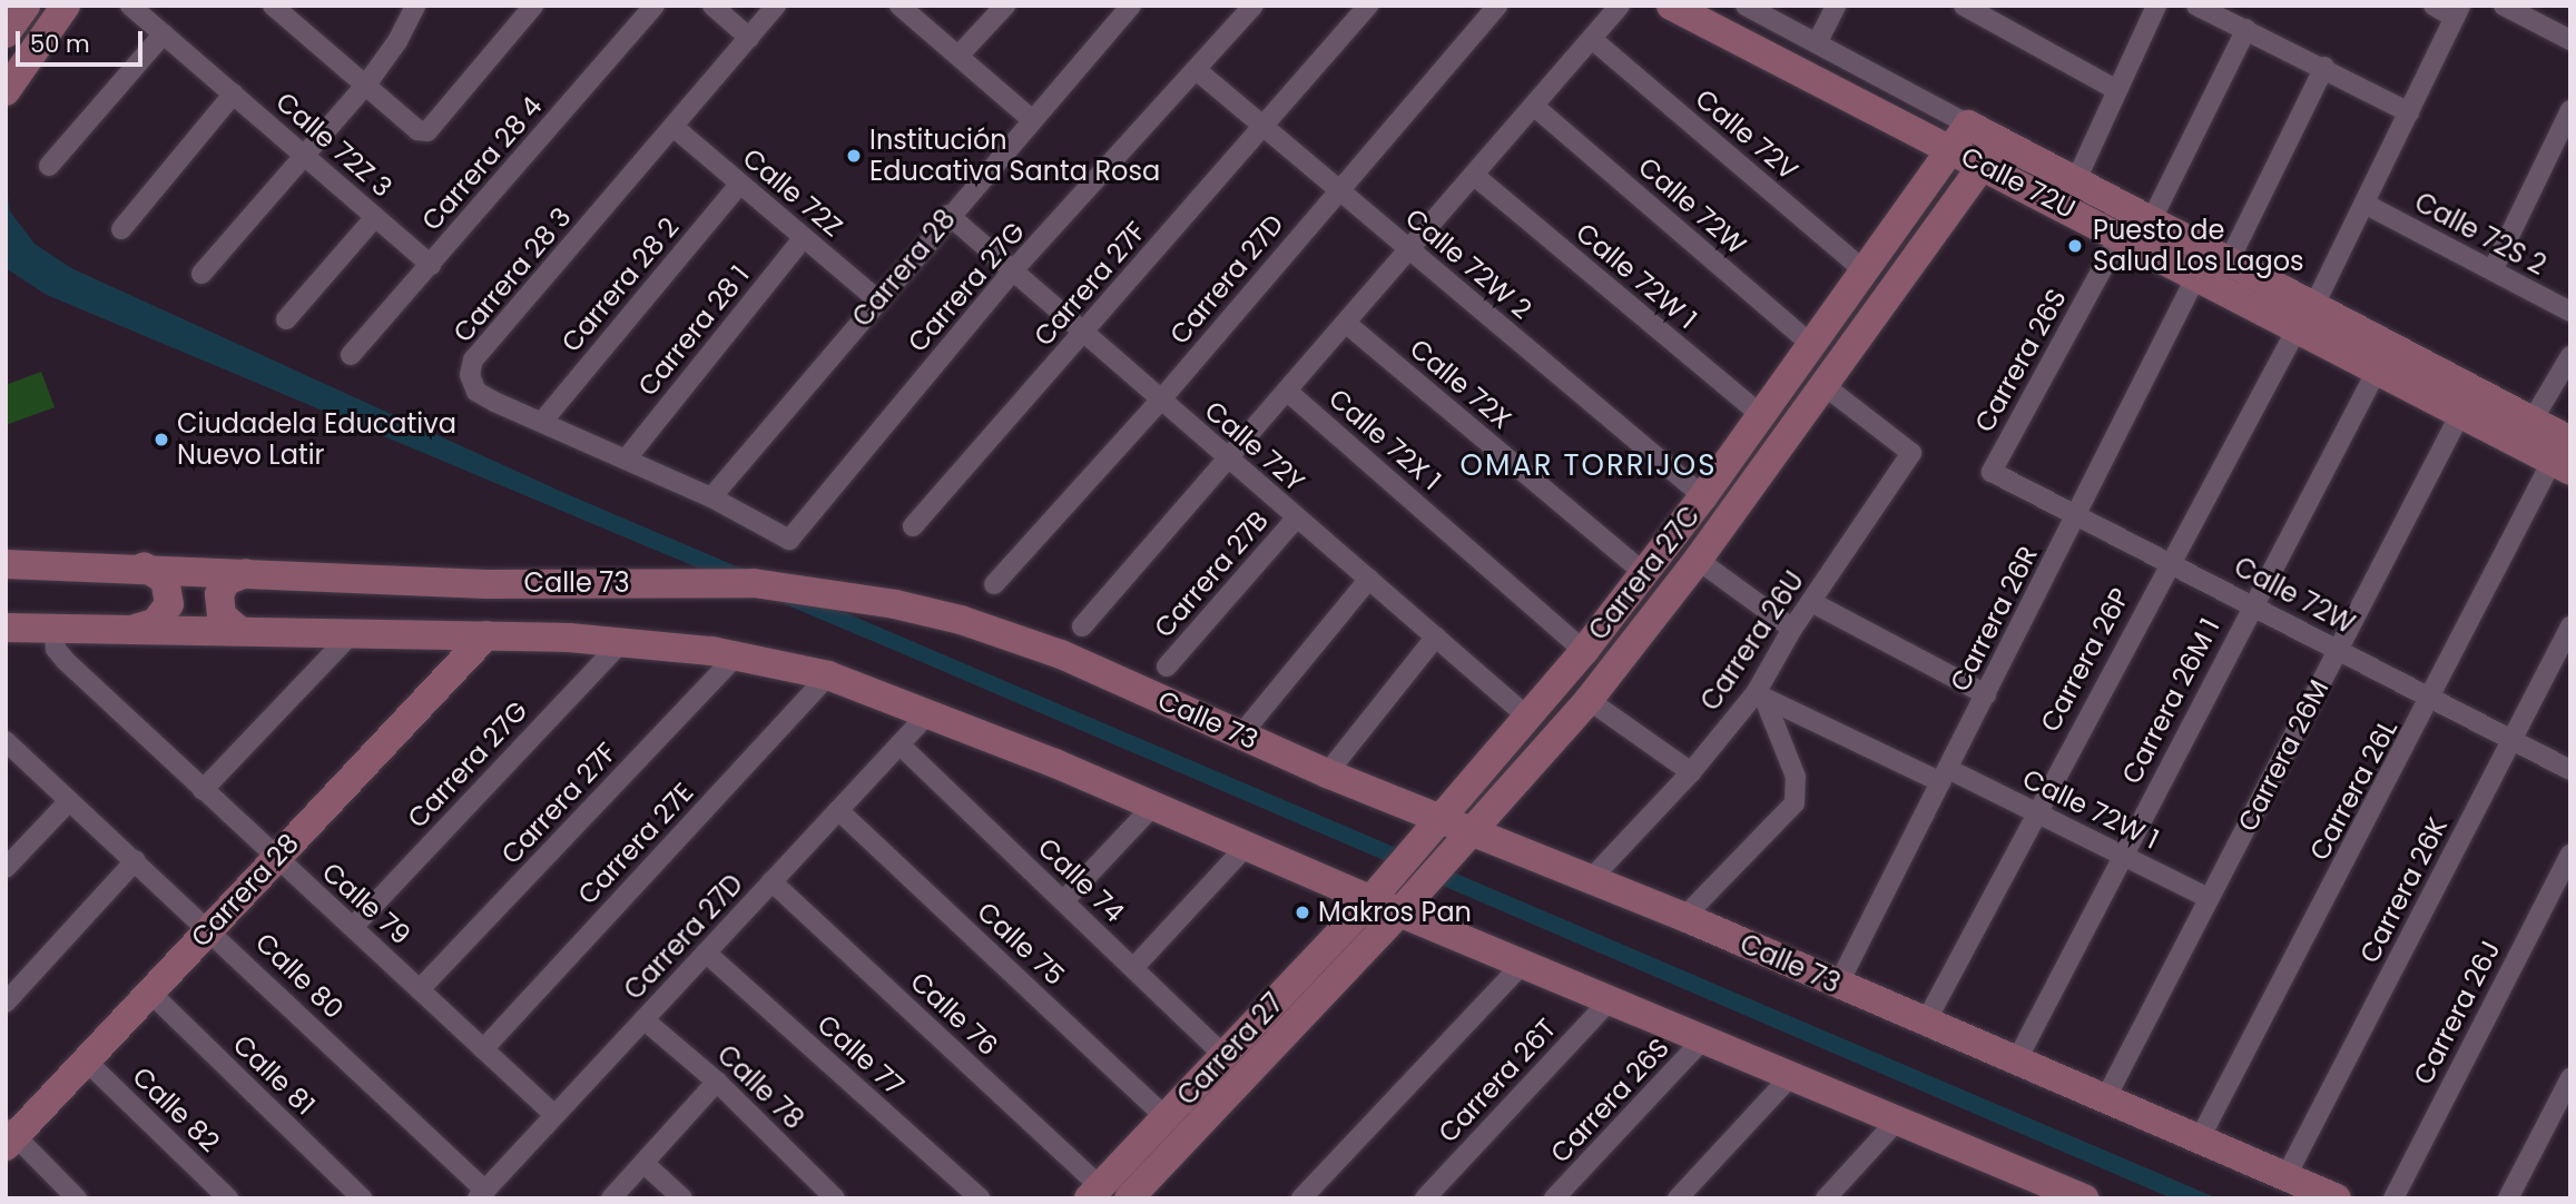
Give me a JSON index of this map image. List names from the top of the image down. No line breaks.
{"streets":{"main road":["Calle 72U","Carrera 28","Carrera 27C","Calle 73","Carrera 27"],"street":["Calle 72V","Calle 72Z 3","Carrera 28 4","Calle 72Z","Calle 72W","Calle 72S 2","Calle 72W 2","Carrera 28 3","Calle 72W 1","Carrera 27D","Carrera 27F","Carrera 28 2","Carrera 27G","Carrera 28 1","Carrera 26S","Calle 72X","Calle 72X 1","Calle 72Y","Carrera 27B","Carrera 26R","Carrera 26U","Carrera 26P","Carrera 26M 1","Carrera 26M","Carrera 26L","Carrera 27E","Calle 74","Carrera 26K","Calle 79","Calle 75","Calle 80","Carrera 26J","Calle 76","Calle 77","Calle 81","Carrera 26T","Calle 78","Calle 82"]},"crossings":[["Calle 72V","Carrera 27C"],["Calle 72Z 3","Carrera 28 4"],["Calle 72U","Carrera 26S"],["Calle 72U","Carrera 27C"],["Calle 72U","Carrera 26R"],["Calle 72U","Carrera 26P"],["Calle 72U","Carrera 26M 1"],["Calle 72U","Carrera 26M"],["Calle 72U","Carrera 26L"],["Calle 72Z","Carrera 28"],["Calle 72Z","Carrera 28 3"],["Calle 72Z","Carrera 28 2"],["Calle 72Z","Carrera 28 1"],["Calle 72W","Carrera 26S"],["Calle 72W","Carrera 27C"],["Calle 72W","Carrera 26R"],["Calle 72W","Carrera 26P"],["Calle 72W","Carrera 26M 1"],["Calle 72W","Carrera 26M"],["Calle 72W","Carrera 26L"],["Calle 72W","Carrera 26K"],["Calle 72S 2","Carrera 26P"],["Calle 72W 2","Carrera 27D"],["Calle 72W 2","Carrera 27F"],["Calle 72W 2","Carrera 27G"],["Calle 72W 2","Carrera 27C"],["Carrera 28","Carrera 28 3"],["Carrera 28","Calle 72Y"],["Carrera 28","Calle 73"],["Carrera 28","Calle 79"],["Carrera 28","Calle 80"],["Carrera 28","Calle 81"],["Carrera 28","Calle 82"],["Carrera 28 3","Carrera 28 2"],["Carrera 28 3","Carrera 27G"],["Carrera 28 3","Carrera 28 1"],["Calle 72W 1","Carrera 27C"],["Calle 72W 1","Carrera 26R"],["Calle 72W 1","Carrera 26P"],["Calle 72W 1","Carrera 26M 1"],["Calle 72W 1","Carrera 26M"],["Carrera 27D","Calle 72Y"],["Carrera 27D","Calle 73"],["Carrera 27D","Calle 74"],["Carrera 27D","Calle 79"],["Carrera 27D","Calle 75"],["Carrera 27D","Calle 80"],["Carrera 27D","Calle 76"],["Carrera 27D","Calle 77"],["Carrera 27D","Calle 78"],["Carrera 27F","Calle 72Y"],["Carrera 27F","Calle 73"],["Carrera 27F","Calle 79"],["Carrera 27G","Calle 72Y"],["Carrera 27G","Calle 73"],["Carrera 27G","Calle 79"],["Carrera 26S","Calle 73"],["Calle 72X","Carrera 27C"],["Calle 72X 1","Carrera 27C"],["Calle 72Y","Carrera 27C"],["Calle 72Y","Carrera 27B"],["Carrera 27C","Calle 73"],["Carrera 27C","Carrera 26U"],["Calle 73","Carrera 26R"],["Calle 73","Carrera 26U"],["Calle 73","Carrera 26P"],["Calle 73","Carrera 26M 1"],["Calle 73","Carrera 26M"],["Calle 73","Carrera 26L"],["Calle 73","Carrera 27E"],["Calle 73","Carrera 26K"],["Calle 73","Calle 79"],["Calle 73","Carrera 27"],["Calle 73","Carrera 26T"],["Carrera 27E","Calle 79"],["Calle 74","Carrera 27"],["Calle 75","Carrera 27"],["Calle 76","Carrera 27"]],"districts":["OMAR TORRIJOS"],"places":["Institución Educativa Santa Rosa","Puesto de Salud Los Lagos","Ciudadela Educativa Nuevo Latir","Makros Pan"],"scale_bar":"50 m"}
